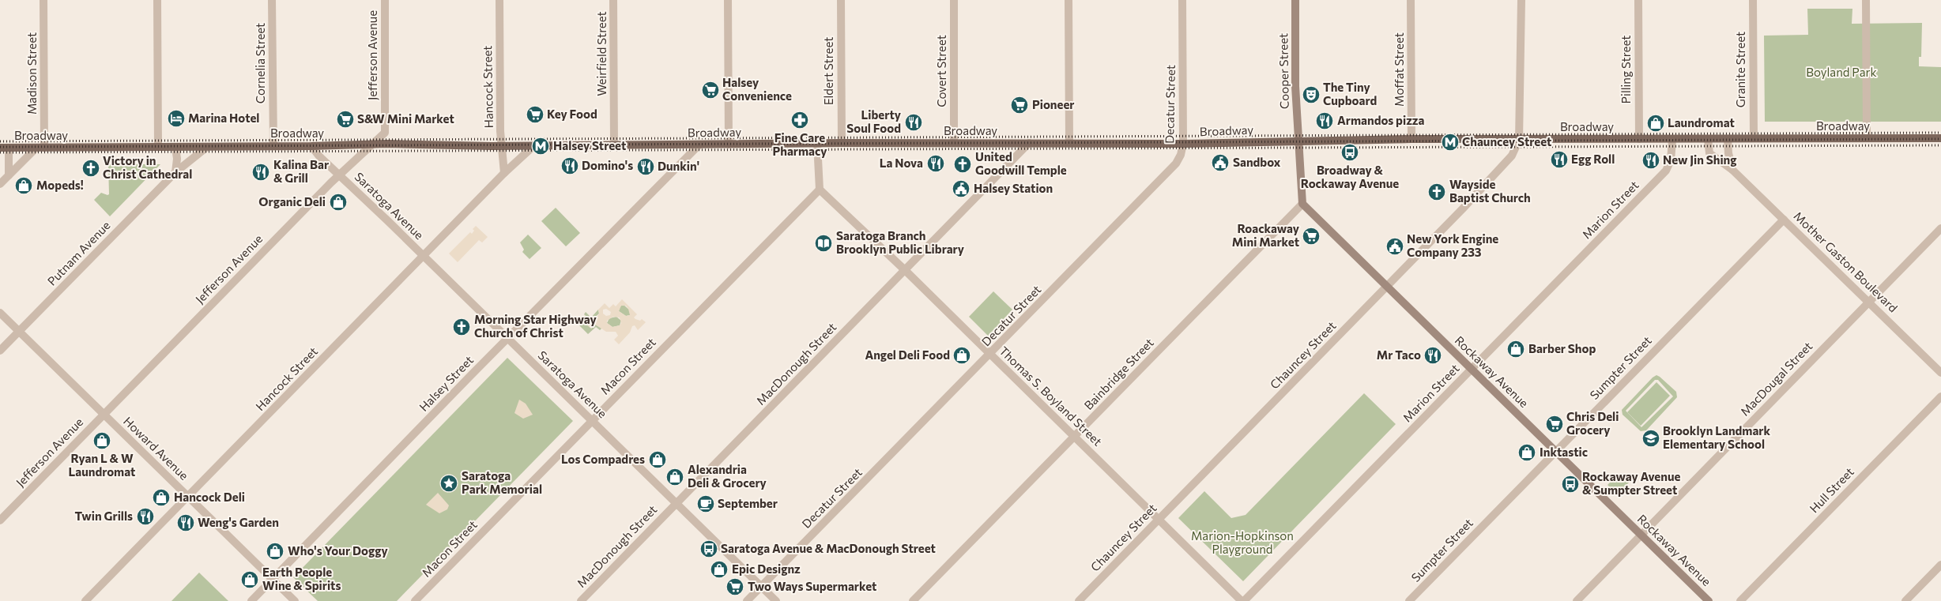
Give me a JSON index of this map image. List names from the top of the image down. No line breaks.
{"streets":{"main road":["Cooper Street","Broadway","Rockaway Avenue"],"street":["Weirfield Street","Jefferson Avenue","Cornelia Street","Moffat Street","Pilling Street","Granite Street","Eldert Street","Covert Street","Madison Street","Hancock Street","Decatur Street","Saratoga Avenue","Marion Street","Putnam Avenue","Mother Gaston Boulevard","Chauncey Street","MacDonough Street","Macon Street","Sumpter Street","Bainbridge Street","MacDougal Street","Halsey Street","Thomas S. Boyland Street","Howard Avenue","Hull Street"]},"crossings":[["Weirfield Street","Broadway"],["Jefferson Avenue","Broadway"],["Jefferson Avenue","Saratoga Avenue"],["Jefferson Avenue","Howard Avenue"],["Cornelia Street","Broadway"],["Moffat Street","Broadway"],["Pilling Street","Broadway"],["Granite Street","Broadway"],["Eldert Street","Broadway"],["Covert Street","Broadway"],["Cooper Street","Broadway"],["Madison Street","Broadway"],["Hancock Street","Broadway"],["Hancock Street","Saratoga Avenue"],["Hancock Street","Howard Avenue"],["Decatur Street","Broadway"],["Decatur Street","Saratoga Avenue"],["Decatur Street","Thomas S. Boyland Street"],["Broadway","Saratoga Avenue"],["Broadway","Marion Street"],["Broadway","Putnam Avenue"],["Broadway","Mother Gaston Boulevard"],["Broadway","Chauncey Street"],["Broadway","MacDonough Street"],["Broadway","Halsey Street"],["Saratoga Avenue","MacDonough Street"],["Saratoga Avenue","Macon Street"],["Saratoga Avenue","Halsey Street"],["Marion Street","Rockaway Avenue"],["Marion Street","Thomas S. Boyland Street"],["Putnam Avenue","Howard Avenue"],["Mother Gaston Boulevard","Sumpter Street"],["Mother Gaston Boulevard","MacDougal Street"],["Chauncey Street","Rockaway Avenue"],["Chauncey Street","Thomas S. Boyland Street"],["MacDonough Street","Thomas S. Boyland Street"],["Macon Street","Thomas S. Boyland Street"],["Sumpter Street","Rockaway Avenue"],["Rockaway Avenue","Bainbridge Street"],["Rockaway Avenue","MacDougal Street"],["Bainbridge Street","Thomas S. Boyland Street"],["Halsey Street","Howard Avenue"]],"parks":["Boyland Park","Marion-Hopkinson Playground"],"places":{"supermarket":["Halsey Convenience","Pioneer","Key Food","S&W Mini Market","Roackaway Mini Market","Chris Deli Grocery","Two Ways Supermarket"],"theatre":["The Tiny Cupboard"],"hotel":["Marina Hotel"],"pharmacy":["Fine Care Pharmacy"],"restaurant":["Armandos pizza","Liberty Soul Food","Egg Roll","New Jin Shing","La Nova","Domino's","Dunkin'","Kalina Bar & Grill","Mr Taco","Twin Grills","Weng's Garden"],"shop":["Laundromat","Mopeds!","Organic Deli","Barber Shop","Angel Deli Food","Ryan L & W Laundromat","Inktastic","Los Compadres","Alexandria Deli & Grocery","Hancock Deli","Who's Your Doggy","Epic Designz","Earth People Wine & Spirits"],"metro station":["Chauncey Street","Halsey Street"],"bus stop":["Broadway & Rockaway Avenue","Rockaway Avenue & Sumpter Street","Saratoga Avenue & MacDonough Street"],"public building":["Sandbox","Halsey Station","New York Engine Company 233"],"church":["United Goodwill Temple","Victory in Christ Cathedral","Wayside Baptist Church","Morning Star Highway Church of Christ"],"library":["Saratoga Branch Brooklyn Public Library"],"school or university":["Brooklyn Landmark Elementary School"],"place":["Saratoga Park Memorial"],"cafe":["September"]}}
